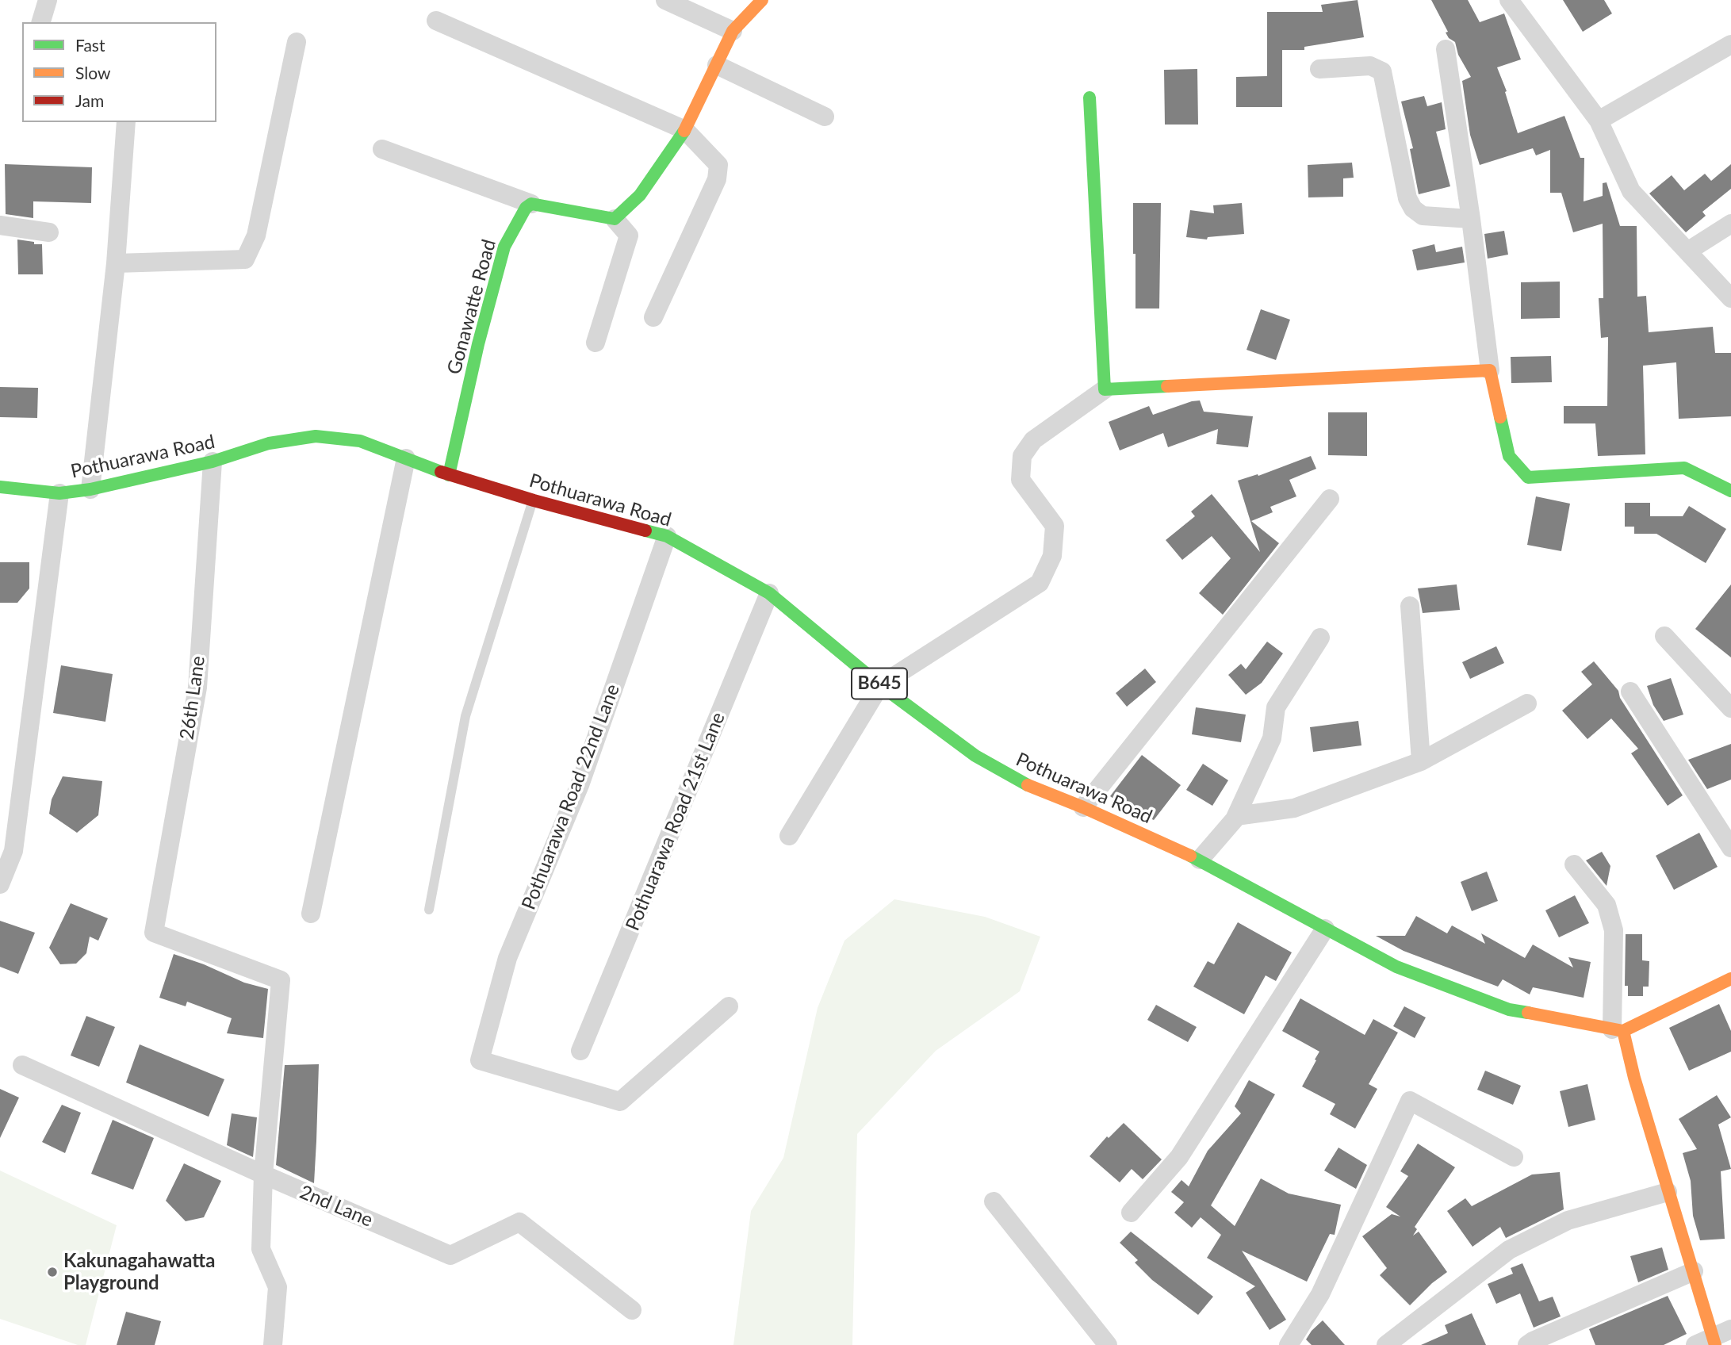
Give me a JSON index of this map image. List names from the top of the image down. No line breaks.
{"streets":{"street":["Gonawatte Road","Pothuarawa Road","B645","26th Lane","Pothuarawa Road 22nd Lane","Pothuarawa Road 21st Lane","2nd Lane"]},"crossings":[["Gonawatte Road","Pothuarawa Road"],["Pothuarawa Road","26th Lane"],["Pothuarawa Road","Pothuarawa Road 22nd Lane"],["Pothuarawa Road","Pothuarawa Road 21st Lane"],["26th Lane","2nd Lane"]],"places":["Kakunagahawatta Playground"],"legend":["Fast","Slow","Jam"]}
